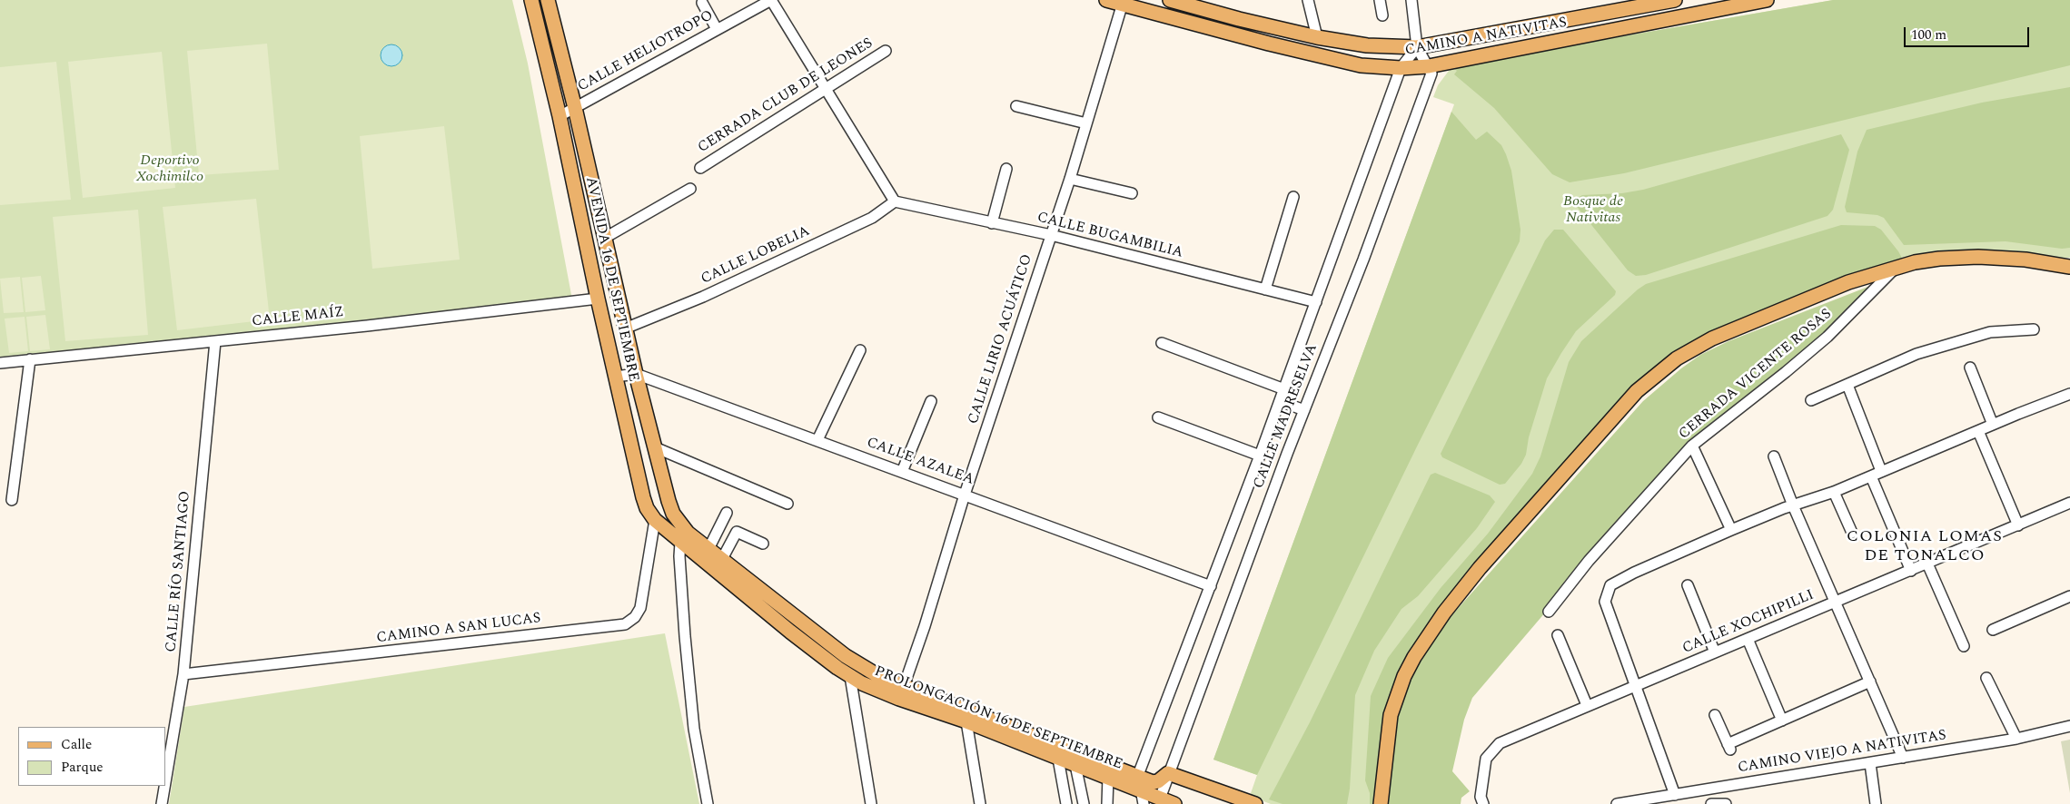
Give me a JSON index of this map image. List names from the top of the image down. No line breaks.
{"streets":{"main road":["CAMINO A NATIVITAS","AVENIDA 16 DE SEPTIEMBRE","PROLONGACIÓN 16 DE SEPTIEMBRE"],"street":["CALLE HELIOTROPO","CERRADA CLUB DE LEONES","CALLE BUGAMBILIA","CALLE LOBELIA","CALLE MAÍZ","CALLE LIRIO ACUÁTICO","CERRADA VICENTE ROSAS","CALLE MADRESELVA","CALLE AZALEA","CALLE RÍO SANTIAGO","CALLE XOCHIPILLI","CAMINO A SAN LUCAS","CAMINO VIEJO A NATIVITAS"]},"crossings":[["CAMINO A NATIVITAS","CALLE LIRIO ACUÁTICO"],["CAMINO A NATIVITAS","CALLE MADRESELVA"],["CALLE HELIOTROPO","CERRADA CLUB DE LEONES"],["CALLE HELIOTROPO","CALLE BUGAMBILIA"],["CALLE HELIOTROPO","CALLE LOBELIA"],["CALLE HELIOTROPO","AVENIDA 16 DE SEPTIEMBRE"],["CALLE BUGAMBILIA","CALLE LOBELIA"],["CALLE BUGAMBILIA","CALLE LIRIO ACUÁTICO"],["CALLE BUGAMBILIA","CALLE MADRESELVA"],["CALLE LOBELIA","AVENIDA 16 DE SEPTIEMBRE"],["AVENIDA 16 DE SEPTIEMBRE","CALLE MAÍZ"],["AVENIDA 16 DE SEPTIEMBRE","CALLE AZALEA"],["AVENIDA 16 DE SEPTIEMBRE","CAMINO A SAN LUCAS"],["AVENIDA 16 DE SEPTIEMBRE","PROLONGACIÓN 16 DE SEPTIEMBRE"],["CALLE MAÍZ","CALLE RÍO SANTIAGO"],["CALLE LIRIO ACUÁTICO","CALLE AZALEA"],["CALLE LIRIO ACUÁTICO","PROLONGACIÓN 16 DE SEPTIEMBRE"],["CALLE MADRESELVA","CALLE AZALEA"],["CALLE MADRESELVA","PROLONGACIÓN 16 DE SEPTIEMBRE"],["CALLE RÍO SANTIAGO","CAMINO A SAN LUCAS"]],"districts":["COLONIA LOMAS DE TONALCO"],"parks":["Deportivo Xochimilco","Bosque de Nativitas"],"legend":["Calle","Parque"],"scale_bar":"100 m"}
